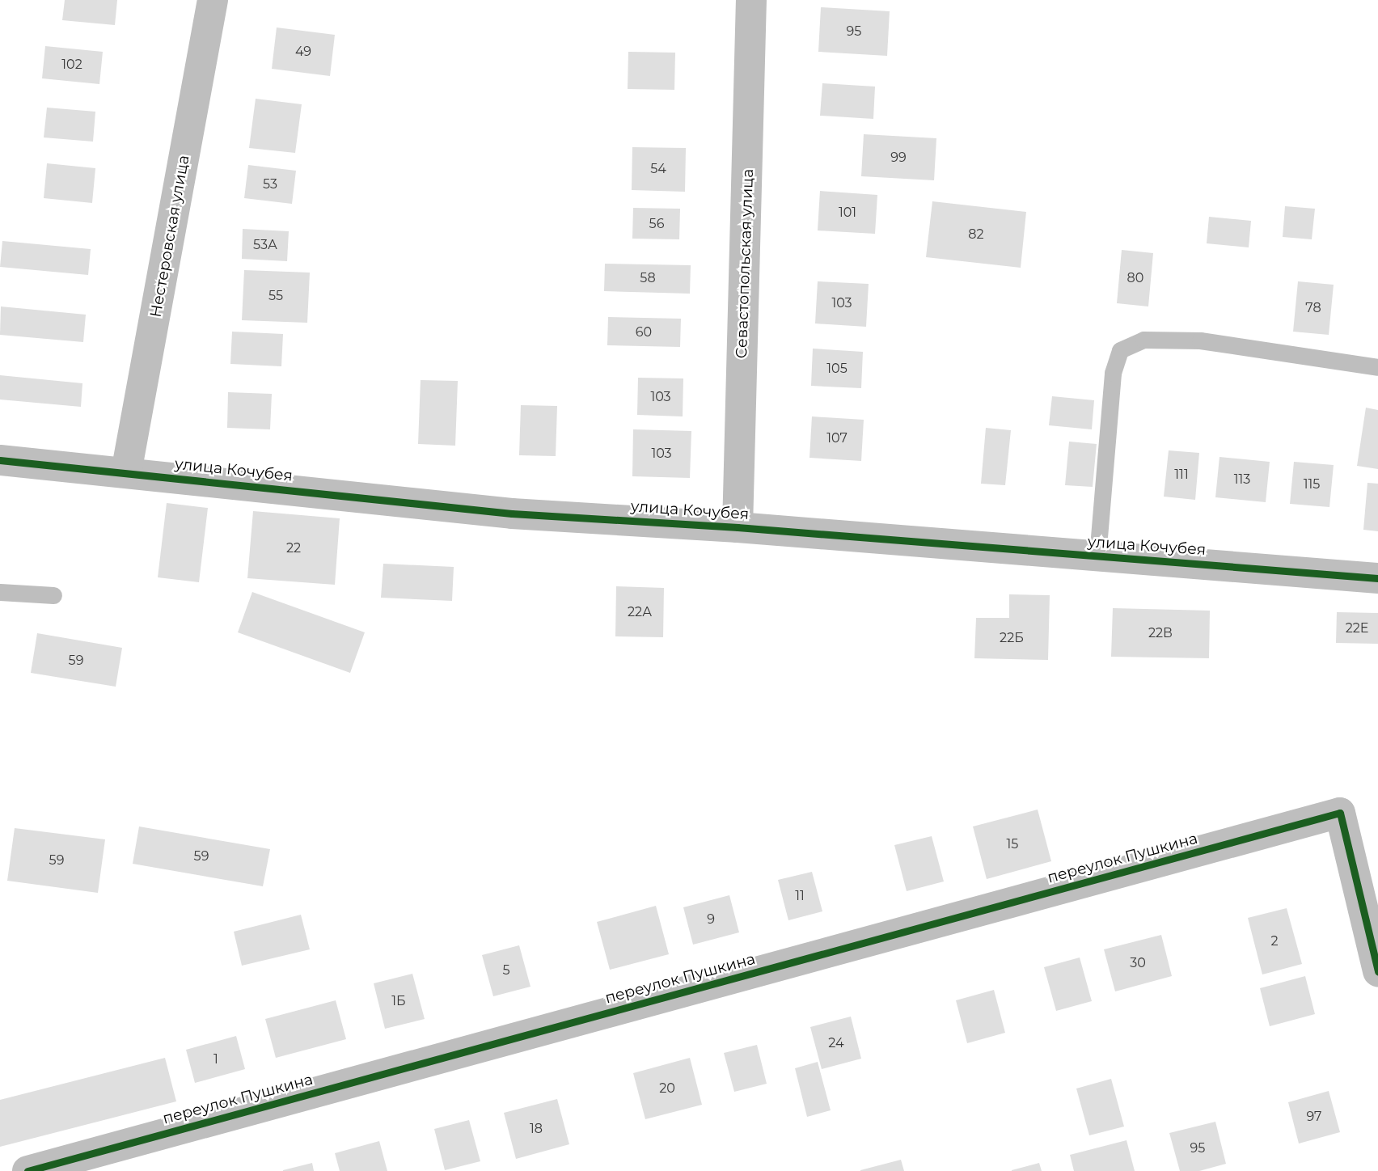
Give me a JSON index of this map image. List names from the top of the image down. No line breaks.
{"streets":{"street":["Нестеровская улица","Севастопольская улица","улица Кочубея","переулок Пушкина"]},"crossings":[["Нестеровская улица","улица Кочубея"],["Севастопольская улица","улица Кочубея"]],"house_numbers":["95","49","102","99","54","53","101","56","82","53А","58","80","55","103","78","60","105","103","107","103","111","113","115","22","22А","22Е","22В","22Б","59","15","59","59","11","9","2","30","5","1Б","24","1","20","97","18","95"]}
